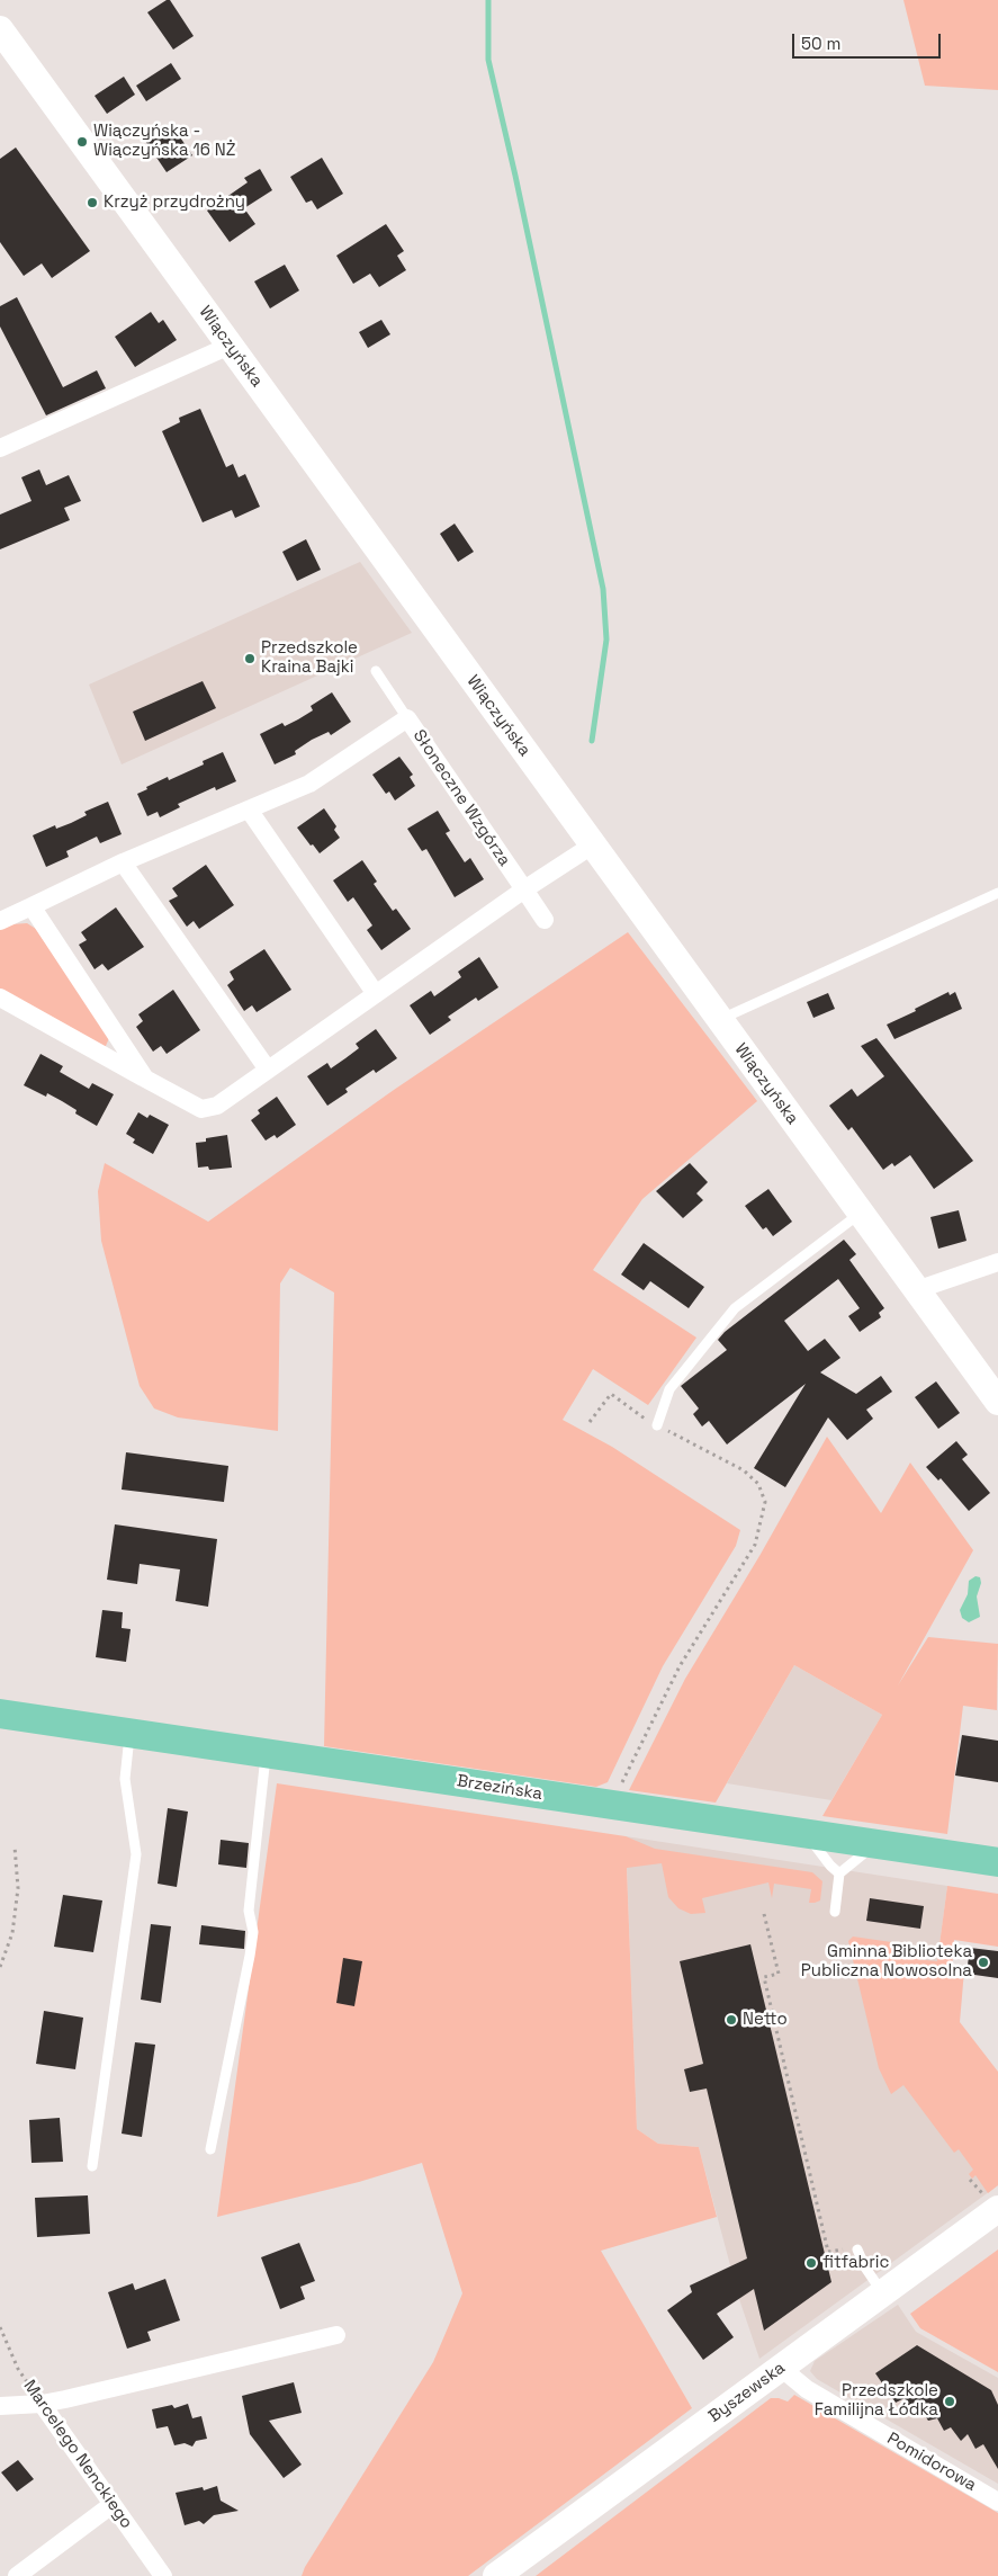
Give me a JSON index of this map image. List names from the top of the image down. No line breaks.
{"streets":{"main road":["Brzezińska"],"street":["Wiączyńska","Słoneczne Wzgórza","Byszewska","Marcelego Nenckiego","Pomidorowa"]},"crossings":[["Byszewska","Pomidorowa"]],"places":["Wiączyńska - Wiączyńska 16 NŻ","Krzyż przydrożny","Przedszkole Kraina Bajki","Gminna Biblioteka Publiczna Nowosolna","Netto","fitfabric","Przedszkole Familijna Łódka"],"scale_bar":"50 m"}
